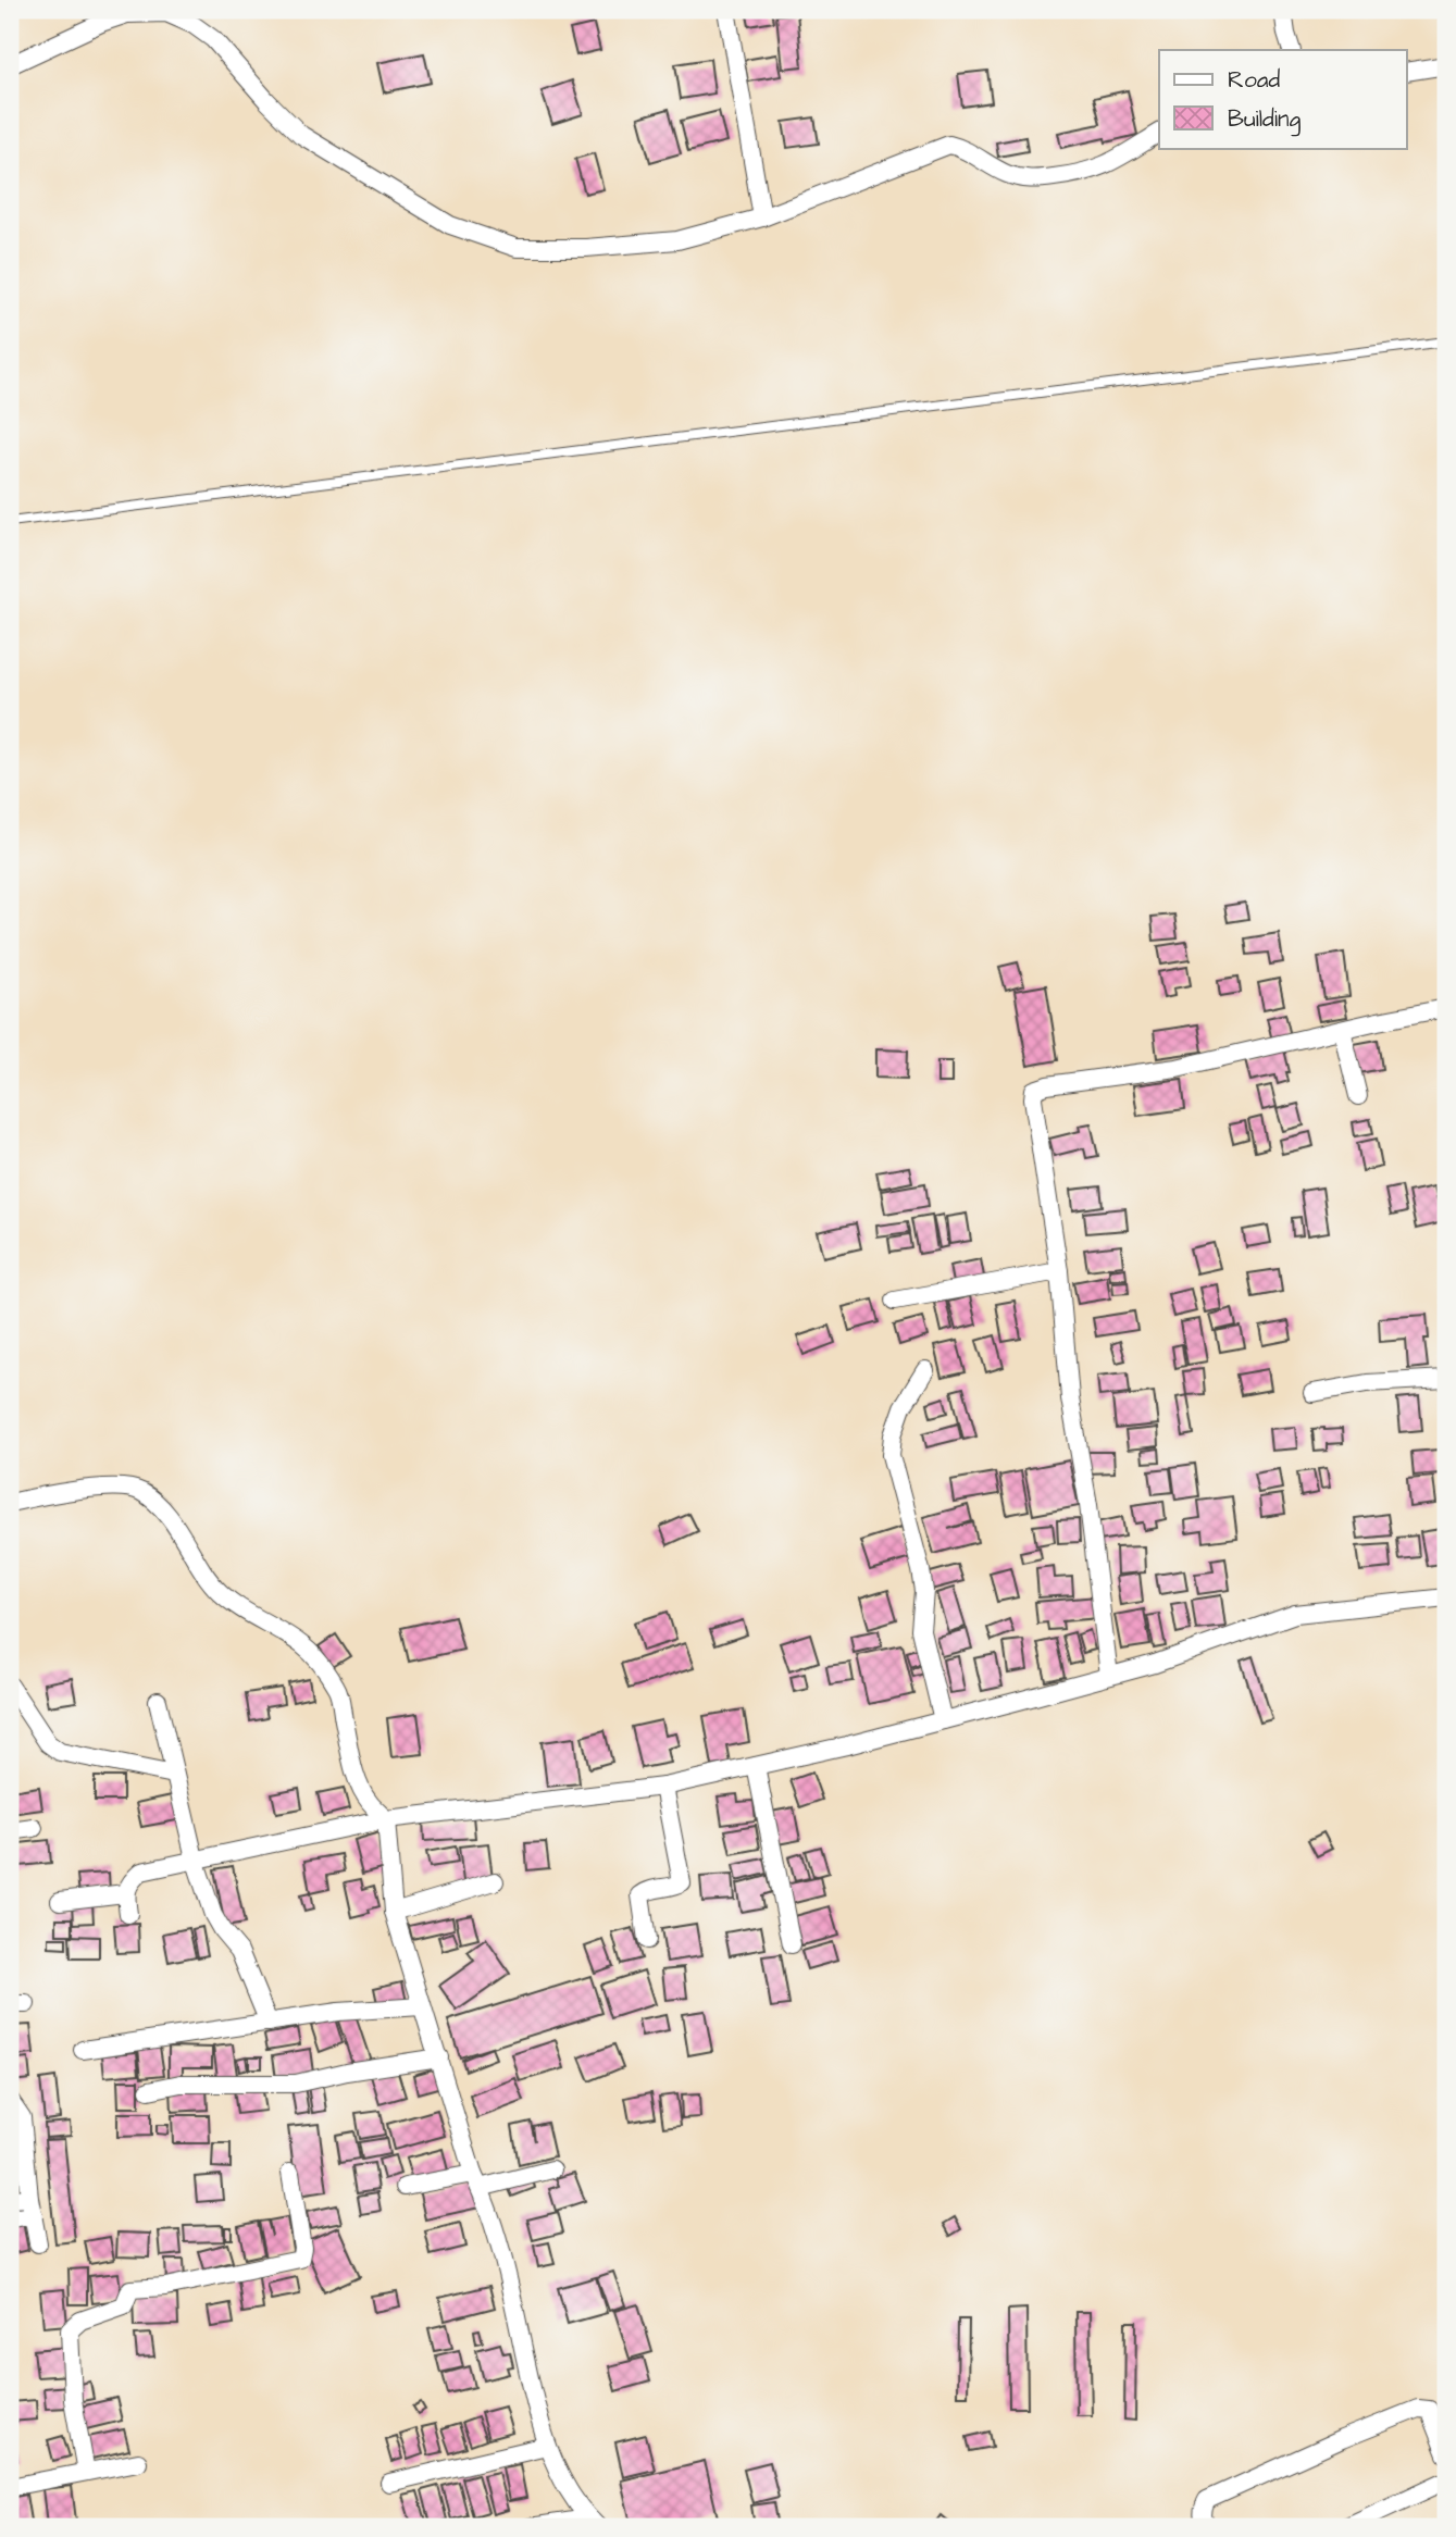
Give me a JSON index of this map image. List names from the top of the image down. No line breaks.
{"legend":["Road","Building"]}
